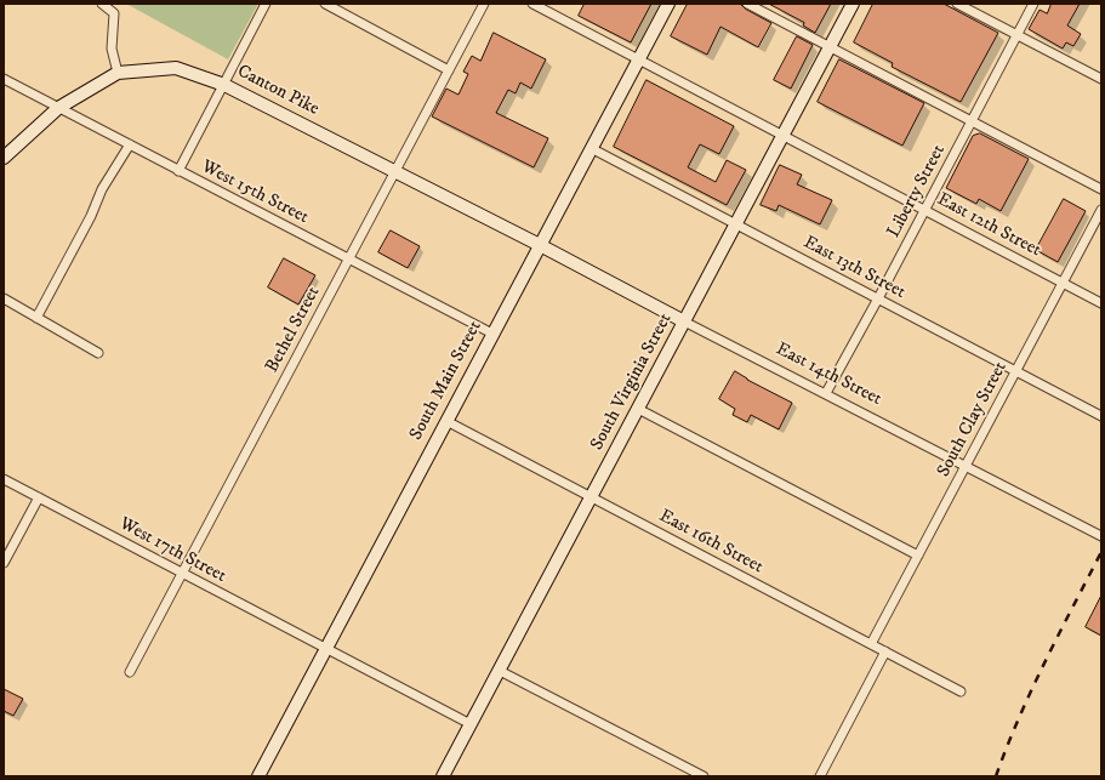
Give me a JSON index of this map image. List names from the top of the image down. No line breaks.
{"streets":{"main road":["Canton Pike","East 14th Street","South Main Street","South Virginia Street"],"street":["Liberty Street","West 15th Street","East 12th Street","East 13th Street","Bethel Street","South Clay Street","East 16th Street","West 17th Street"]},"crossings":[["Canton Pike","West 15th Street"],["Canton Pike","Bethel Street"],["Canton Pike","East 14th Street"],["Canton Pike","South Main Street"],["Liberty Street","East 12th Street"],["Liberty Street","East 13th Street"],["Liberty Street","East 14th Street"],["West 15th Street","Bethel Street"],["West 15th Street","South Main Street"],["East 12th Street","South Main Street"],["East 12th Street","South Virginia Street"],["East 12th Street","South Clay Street"],["East 13th Street","South Main Street"],["East 13th Street","South Virginia Street"],["East 13th Street","South Clay Street"],["Bethel Street","West 17th Street"],["East 14th Street","South Main Street"],["East 14th Street","South Virginia Street"],["East 14th Street","South Clay Street"],["South Main Street","East 16th Street"],["South Main Street","West 17th Street"],["South Virginia Street","East 16th Street"],["South Virginia Street","West 17th Street"],["South Clay Street","East 16th Street"]]}
